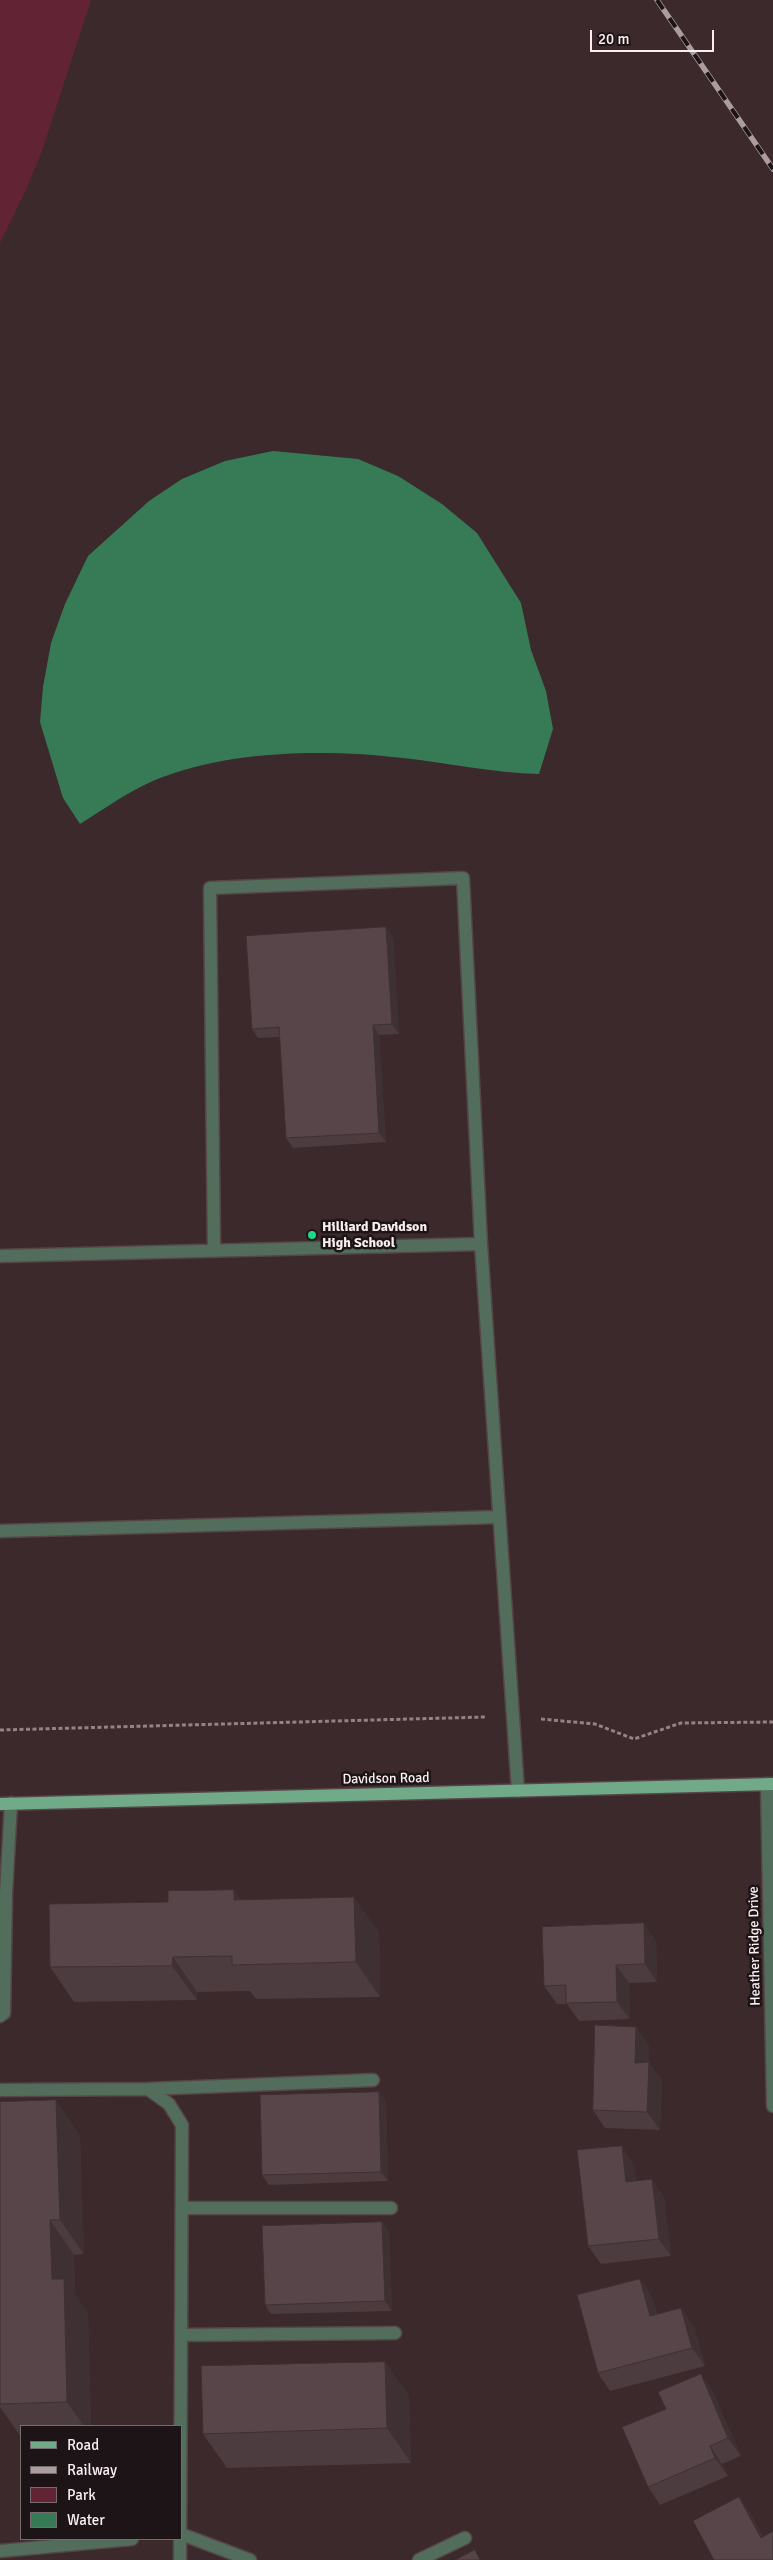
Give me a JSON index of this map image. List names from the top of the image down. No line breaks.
{"streets":{"main road":["Davidson Road"],"street":["Heather Ridge Drive"]},"crossings":[["Davidson Road","Heather Ridge Drive"]],"places":["Hilliard Davidson High School"],"legend":["Road","Railway","Park","Water"],"scale_bar":"20 m"}
